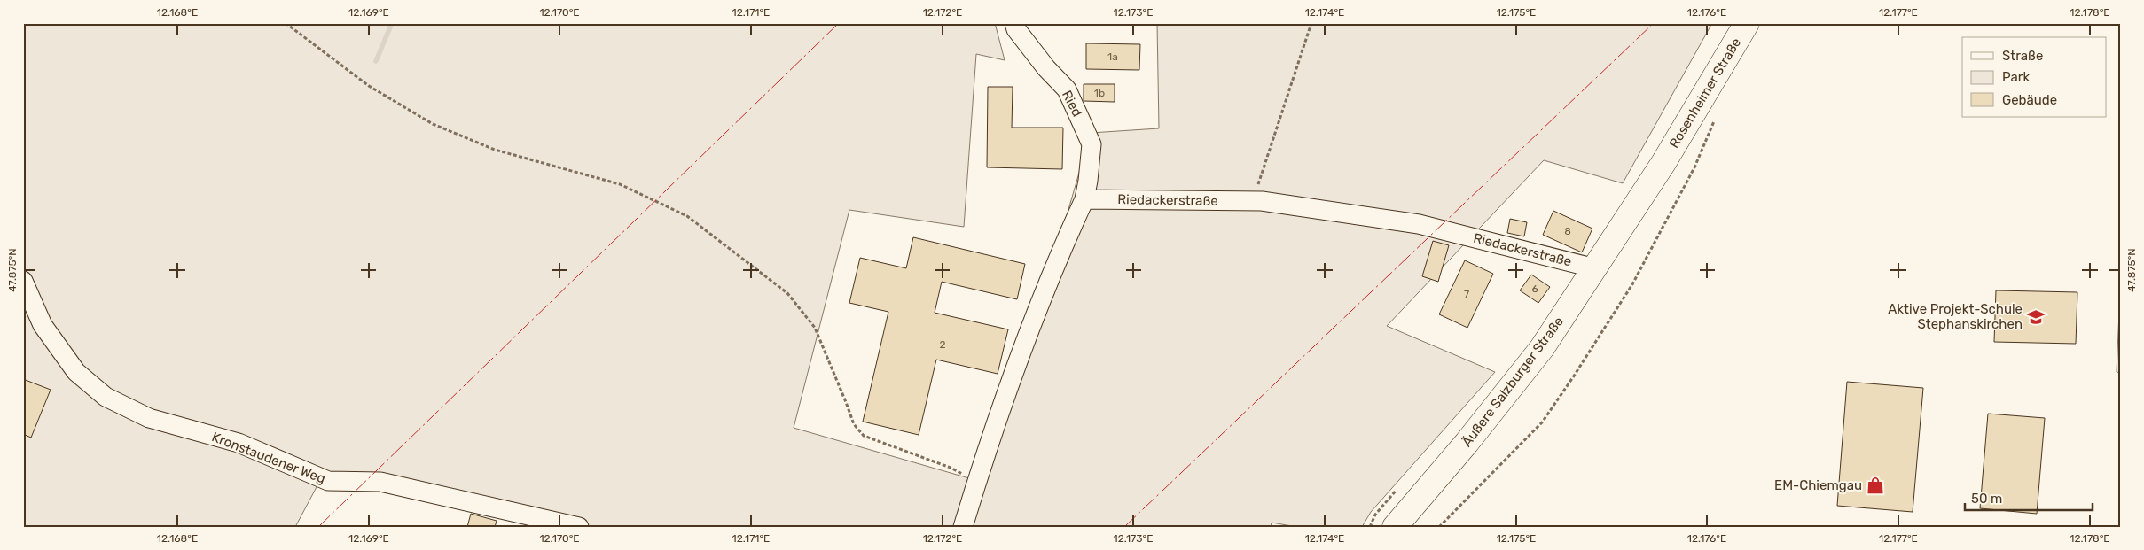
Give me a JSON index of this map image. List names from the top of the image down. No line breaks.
{"streets":{"main road":["Rosenheimer Straße","Äußere Salzburger Straße"],"street":["Ried","Riedackerstraße","Kronstaudener Weg"]},"crossings":[["Rosenheimer Straße","Äußere Salzburger Straße"],["Ried","Riedackerstraße"],["Riedackerstraße","Äußere Salzburger Straße"]],"places":{"school or university":["Aktive Projekt-Schule Stephanskirchen"],"shop":["EM-Chiemgau"]},"house_numbers":["1a","1b","8","6","7","2"],"legend":["Straße","Park","Gebäude"],"scale_bar":"50 m","coordinates":["12.168°E","12.169°E","12.170°E","12.171°E","12.172°E","12.173°E","12.174°E","12.175°E","12.176°E","12.177°E","12.178°E","47.875°N"]}
